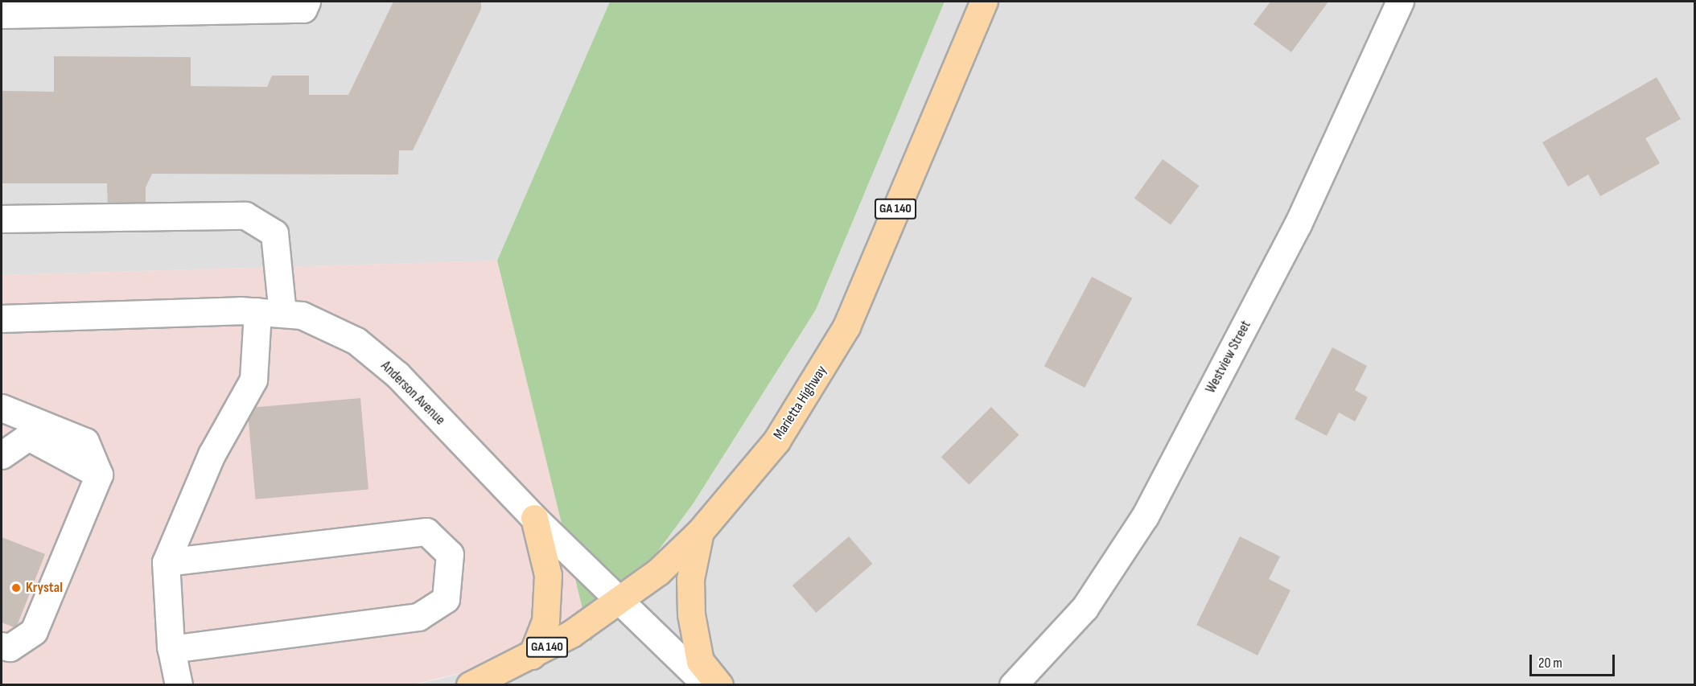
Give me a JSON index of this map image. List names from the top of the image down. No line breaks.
{"streets":{"main road":["GA 140","Marietta Highway"],"street":["Westview Street","Anderson Avenue"]},"crossings":[["Anderson Avenue","Marietta Highway"]],"places":["Krystal"],"scale_bar":"20 m"}
